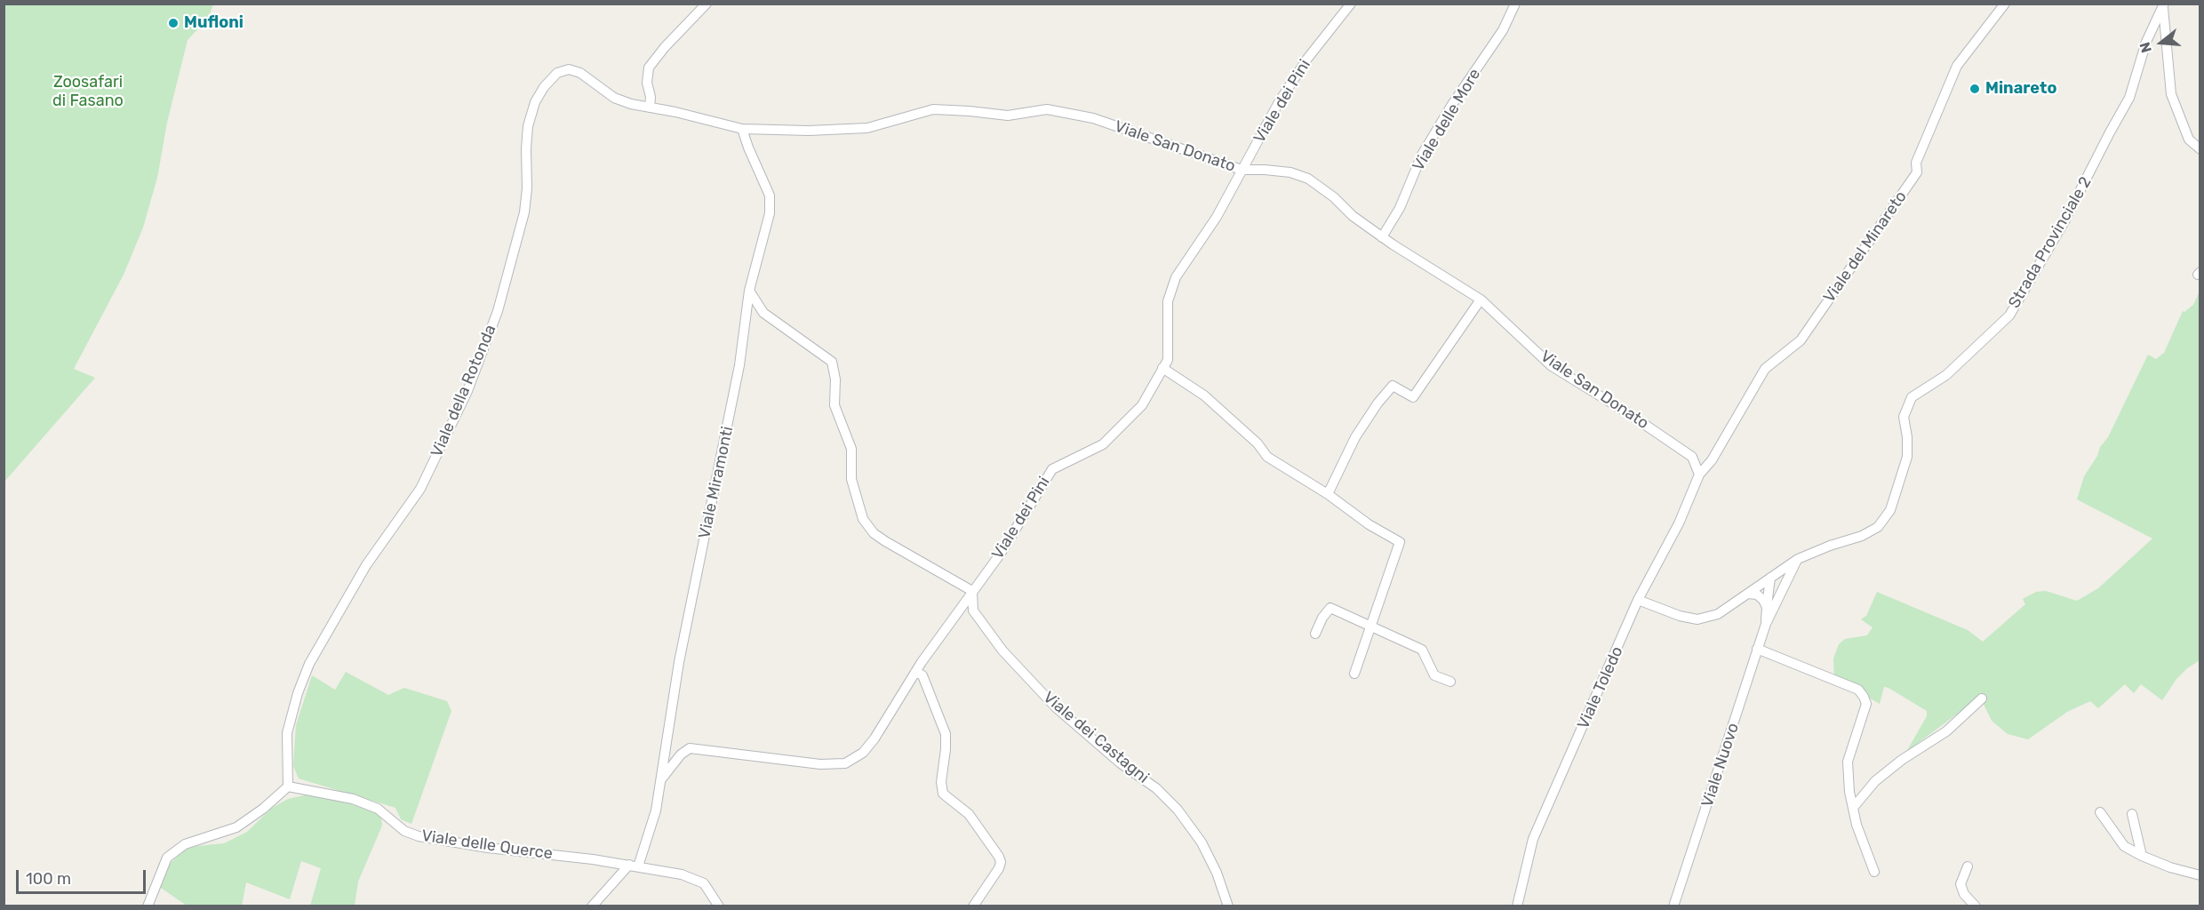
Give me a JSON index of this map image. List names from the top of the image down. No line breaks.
{"streets":{"street":["Viale dei Pini","Viale delle More","Viale San Donato","Strada Provinciale 2","Viale del Minareto","Viale della Rotonda","Viale Miramonti","Viale Toledo","Viale dei Castagni","Viale Nuovo","Viale delle Querce"]},"crossings":[["Viale dei Pini","Viale San Donato"],["Viale dei Pini","Viale Miramonti"],["Viale dei Pini","Viale dei Castagni"],["Viale delle More","Viale San Donato"],["Viale San Donato","Viale del Minareto"],["Viale San Donato","Viale della Rotonda"],["Viale San Donato","Viale Miramonti"],["Viale San Donato","Viale Toledo"],["Strada Provinciale 2","Viale Toledo"],["Strada Provinciale 2","Viale Nuovo"],["Viale del Minareto","Viale Toledo"],["Viale della Rotonda","Viale delle Querce"],["Viale Miramonti","Viale delle Querce"]],"parks":["Zoosafari di Fasano"],"places":["Mufloni","Minareto"],"scale_bar":"100 m","north":"left"}
